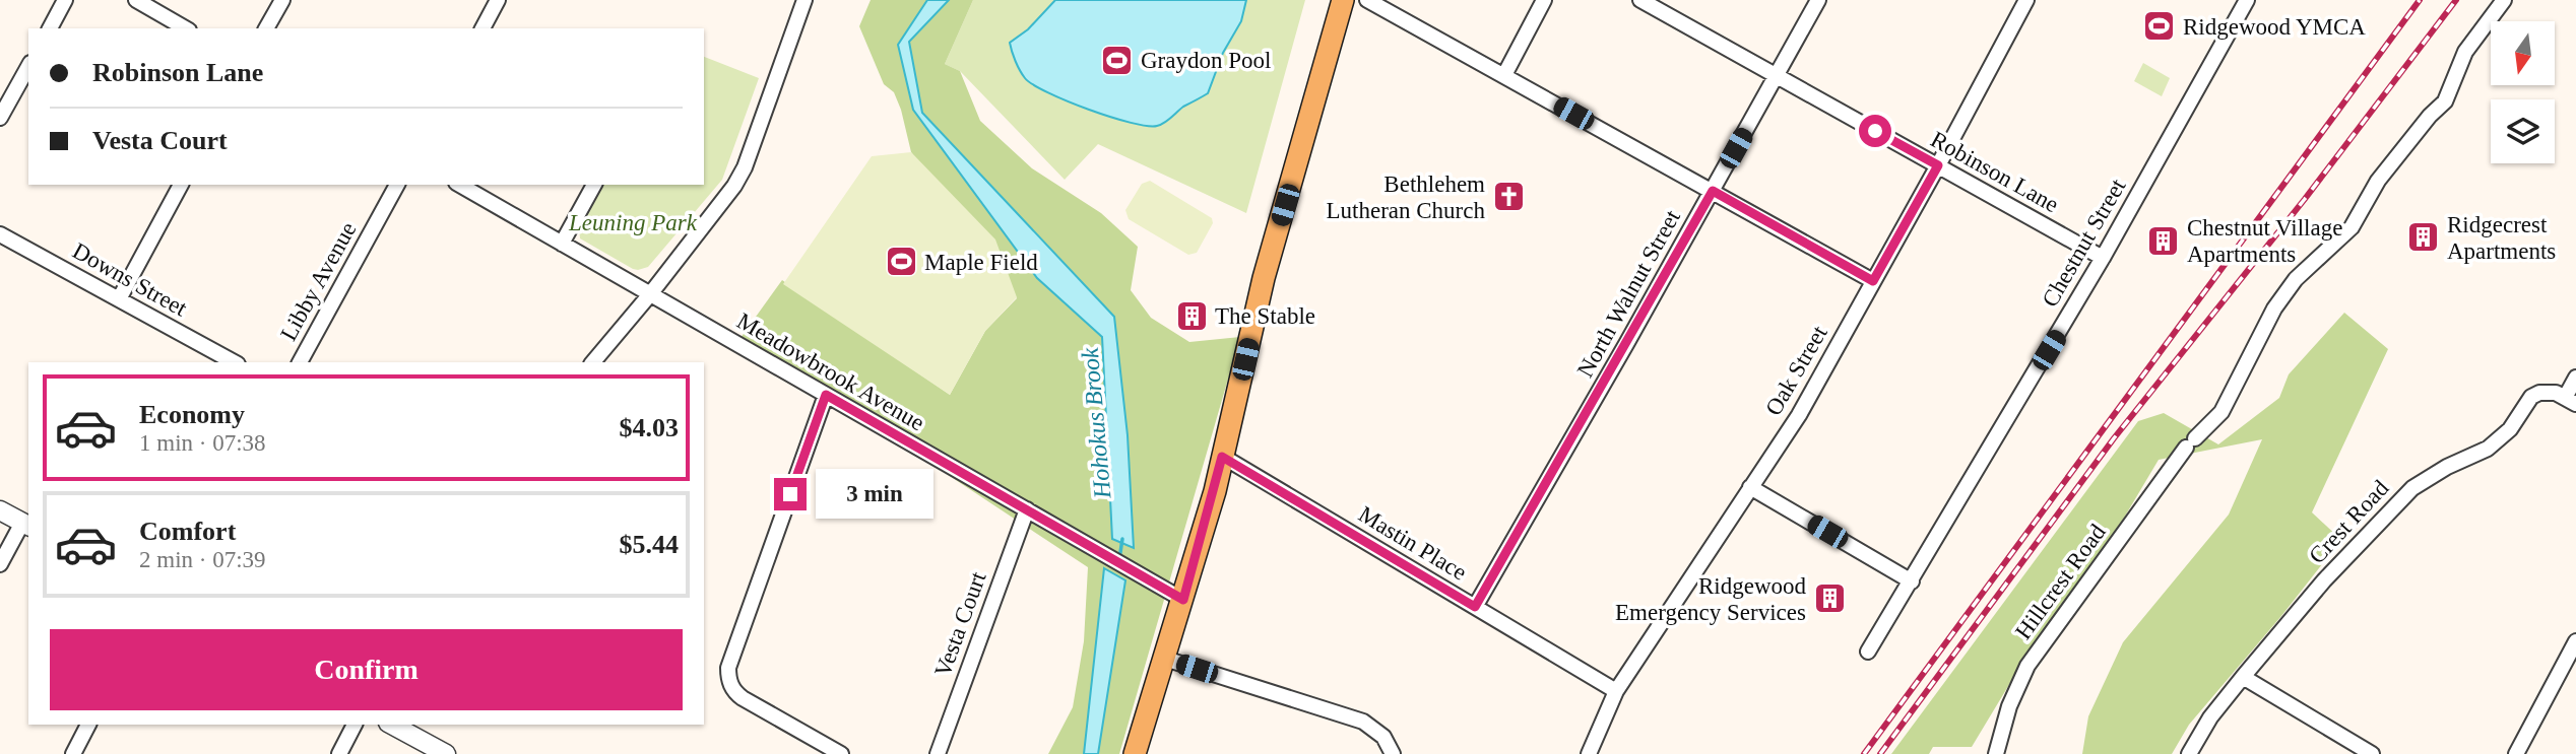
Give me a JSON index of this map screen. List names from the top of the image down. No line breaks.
{"streets":{"street":["Robinson Lane","Chestnut Street","Downs Street","Libby Avenue","North Walnut Street","Oak Street","Meadowbrook Avenue","Crest Road","Mastin Place","Hillcrest Road","Vesta Court"]},"crossings":[["Robinson Lane","Chestnut Street"],["Robinson Lane","North Walnut Street"],["Robinson Lane","Oak Street"],["North Walnut Street","Mastin Place"],["Oak Street","Mastin Place"],["Meadowbrook Avenue","Vesta Court"]],"water":["Hohokus Brook"],"parks":["Leuning Park"],"places":{"sports":["Ridgewood YMCA","Graydon Pool","Maple Field"],"church":["Bethlehem Lutheran Church"],"building":["Ridgecrest Apartments","Chestnut Village Apartments","The Stable","Ridgewood Emergency Services"]},"north":"bottom","page":{"banner":["Robinson Lane","Vesta Court"],"list":[{"name":"Economy","note":"1 min · 07:38","value":"$4.03"},{"name":"Comfort","note":"2 min · 07:39","value":"$5.44"}],"bubble":"3 min","buttons":"Confirm"}}
